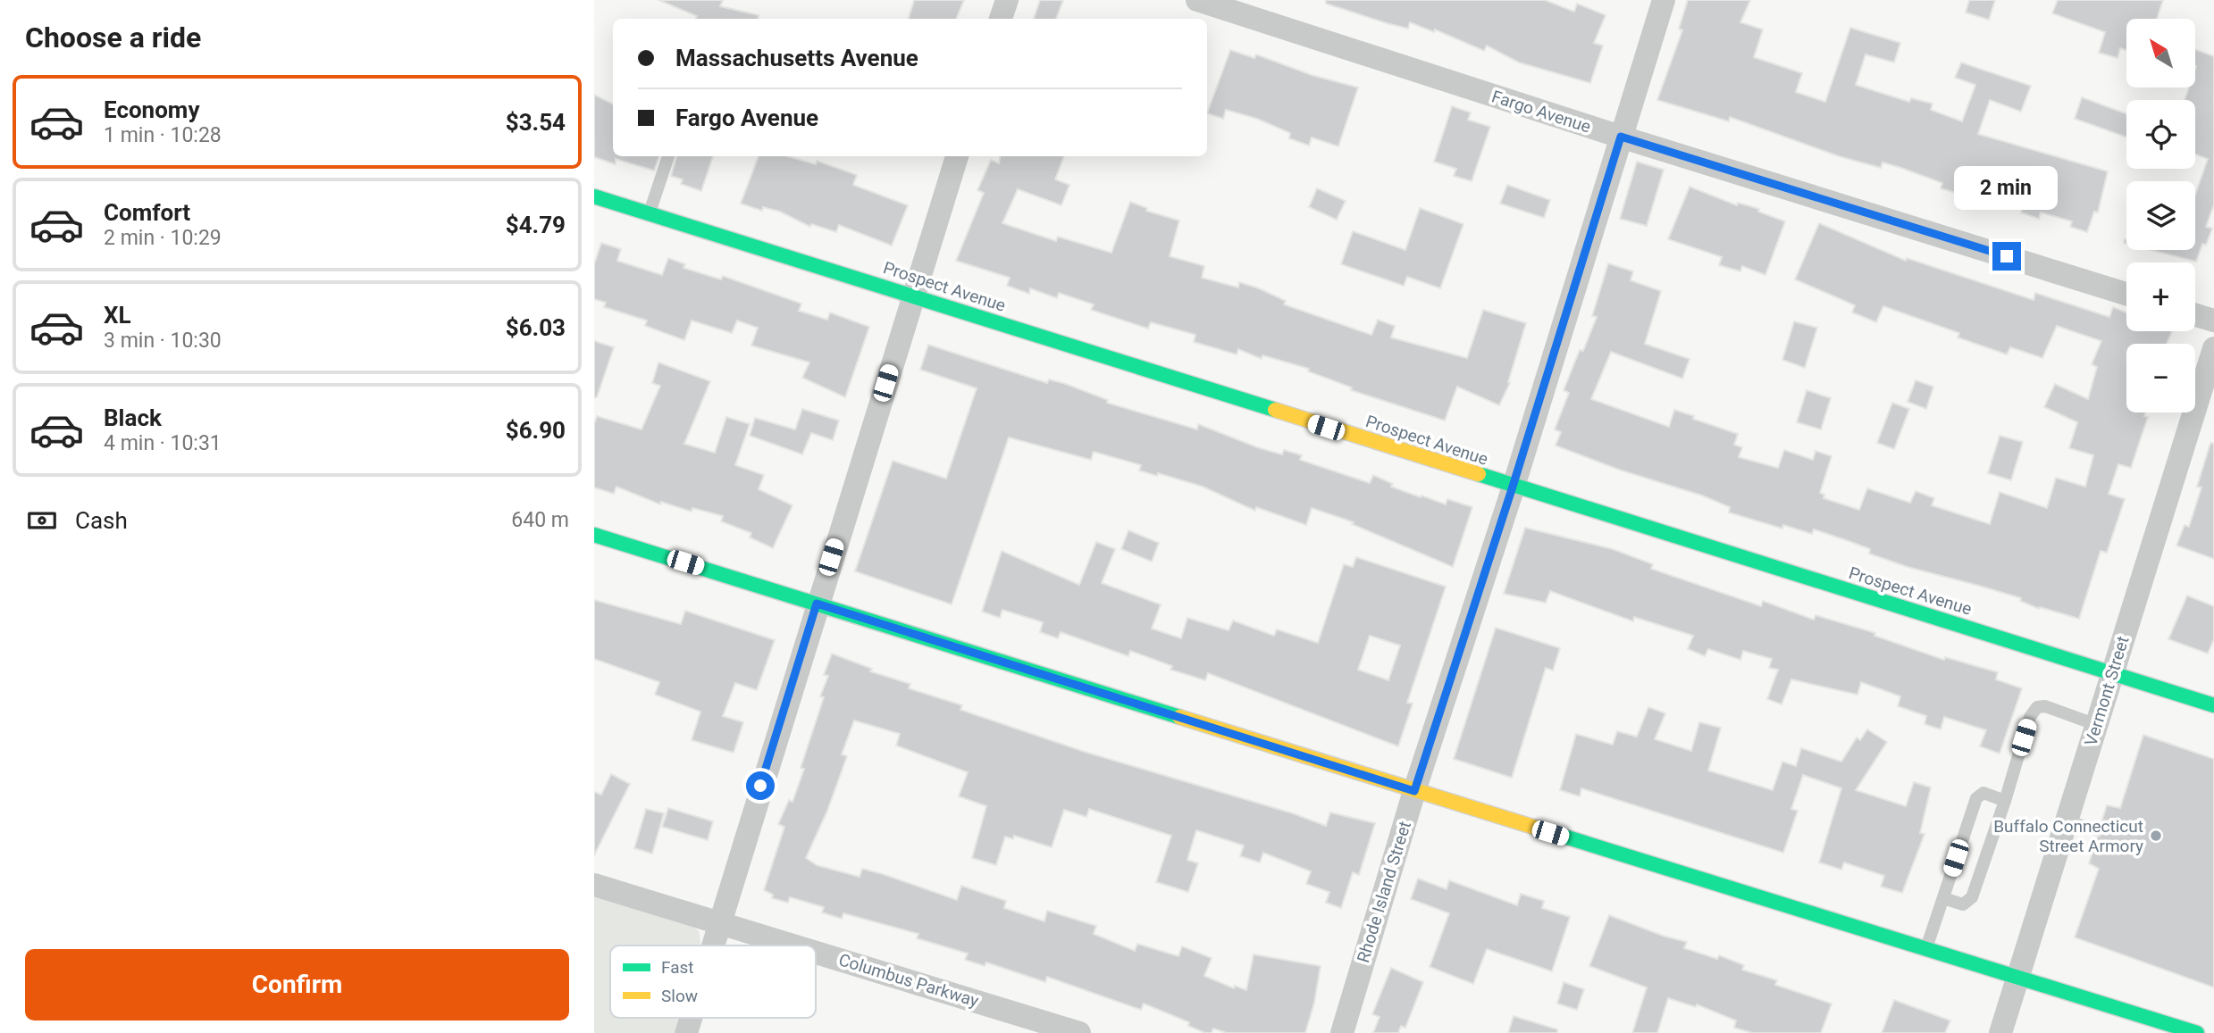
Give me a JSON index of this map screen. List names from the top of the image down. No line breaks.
{"streets":{"street":["Fargo Avenue","Prospect Avenue","Vermont Street","Rhode Island Street","Columbus Parkway"]},"crossings":[["Fargo Avenue","Rhode Island Street"],["Prospect Avenue","Vermont Street"],["Prospect Avenue","Rhode Island Street"]],"places":["Buffalo Connecticut Street Armory"],"legend":["Fast","Slow"],"north":"top left","page":{"heading":"Choose a ride","map_buttons":["+","−"],"banner":["Massachusetts Avenue","Fargo Avenue"],"list":[{"name":"Economy","note":"1 min · 10:28","value":"$3.54"},{"name":"Comfort","note":"2 min · 10:29","value":"$4.79"},{"name":"XL","note":"3 min · 10:30","value":"$6.03"},{"name":"Black","note":"4 min · 10:31","value":"$6.90"}],"bubble":"2 min","pay":["Cash","640 m"],"buttons":"Confirm"}}
